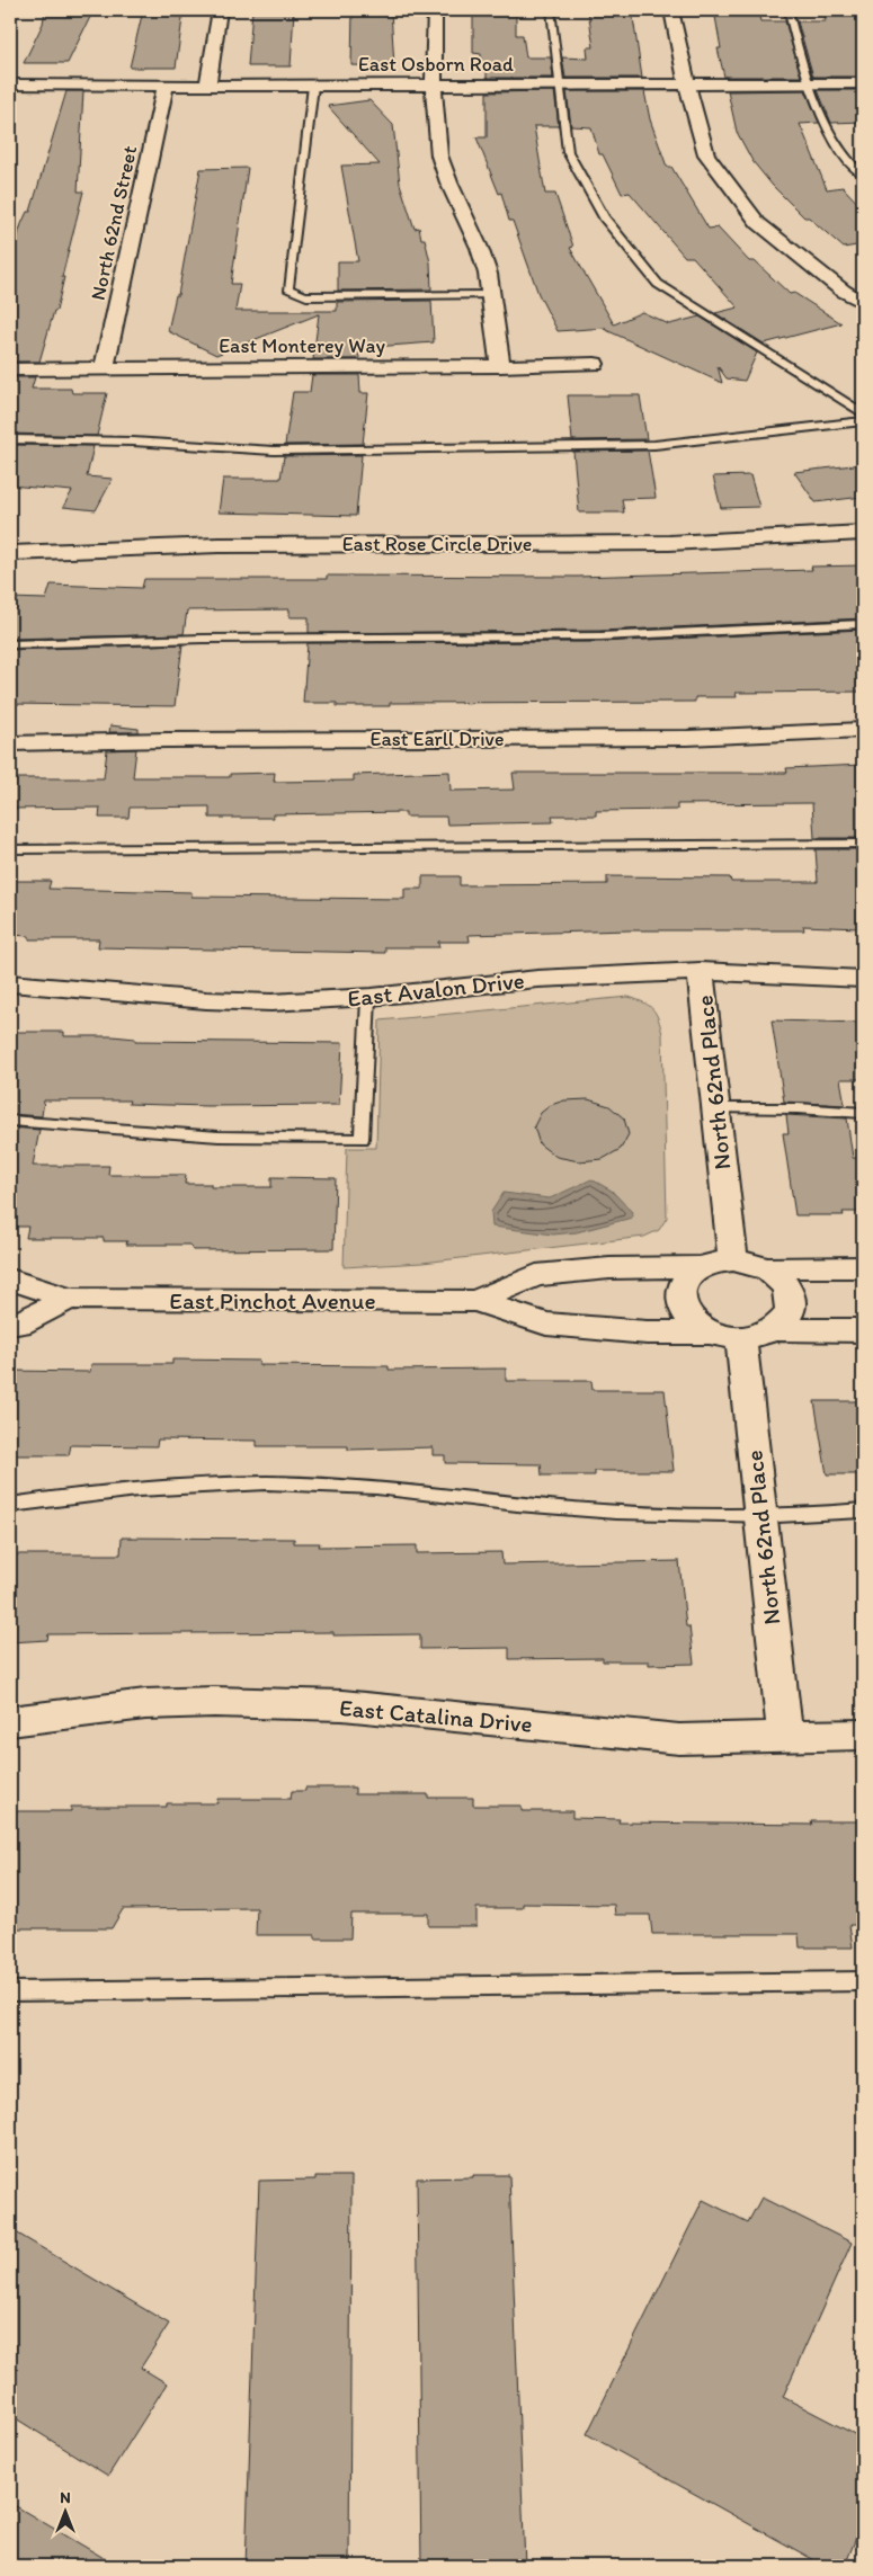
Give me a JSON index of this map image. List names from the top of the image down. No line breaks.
{"streets":{"street":["East Osborn Road","North 62nd Street","East Monterey Way","East Rose Circle Drive","East Earll Drive","East Avalon Drive","North 62nd Place","East Pinchot Avenue","East Catalina Drive"]},"crossings":[["East Osborn Road","North 62nd Street"],["North 62nd Street","East Monterey Way"],["East Avalon Drive","North 62nd Place"],["North 62nd Place","East Pinchot Avenue"],["North 62nd Place","East Catalina Drive"]],"north":"top"}
